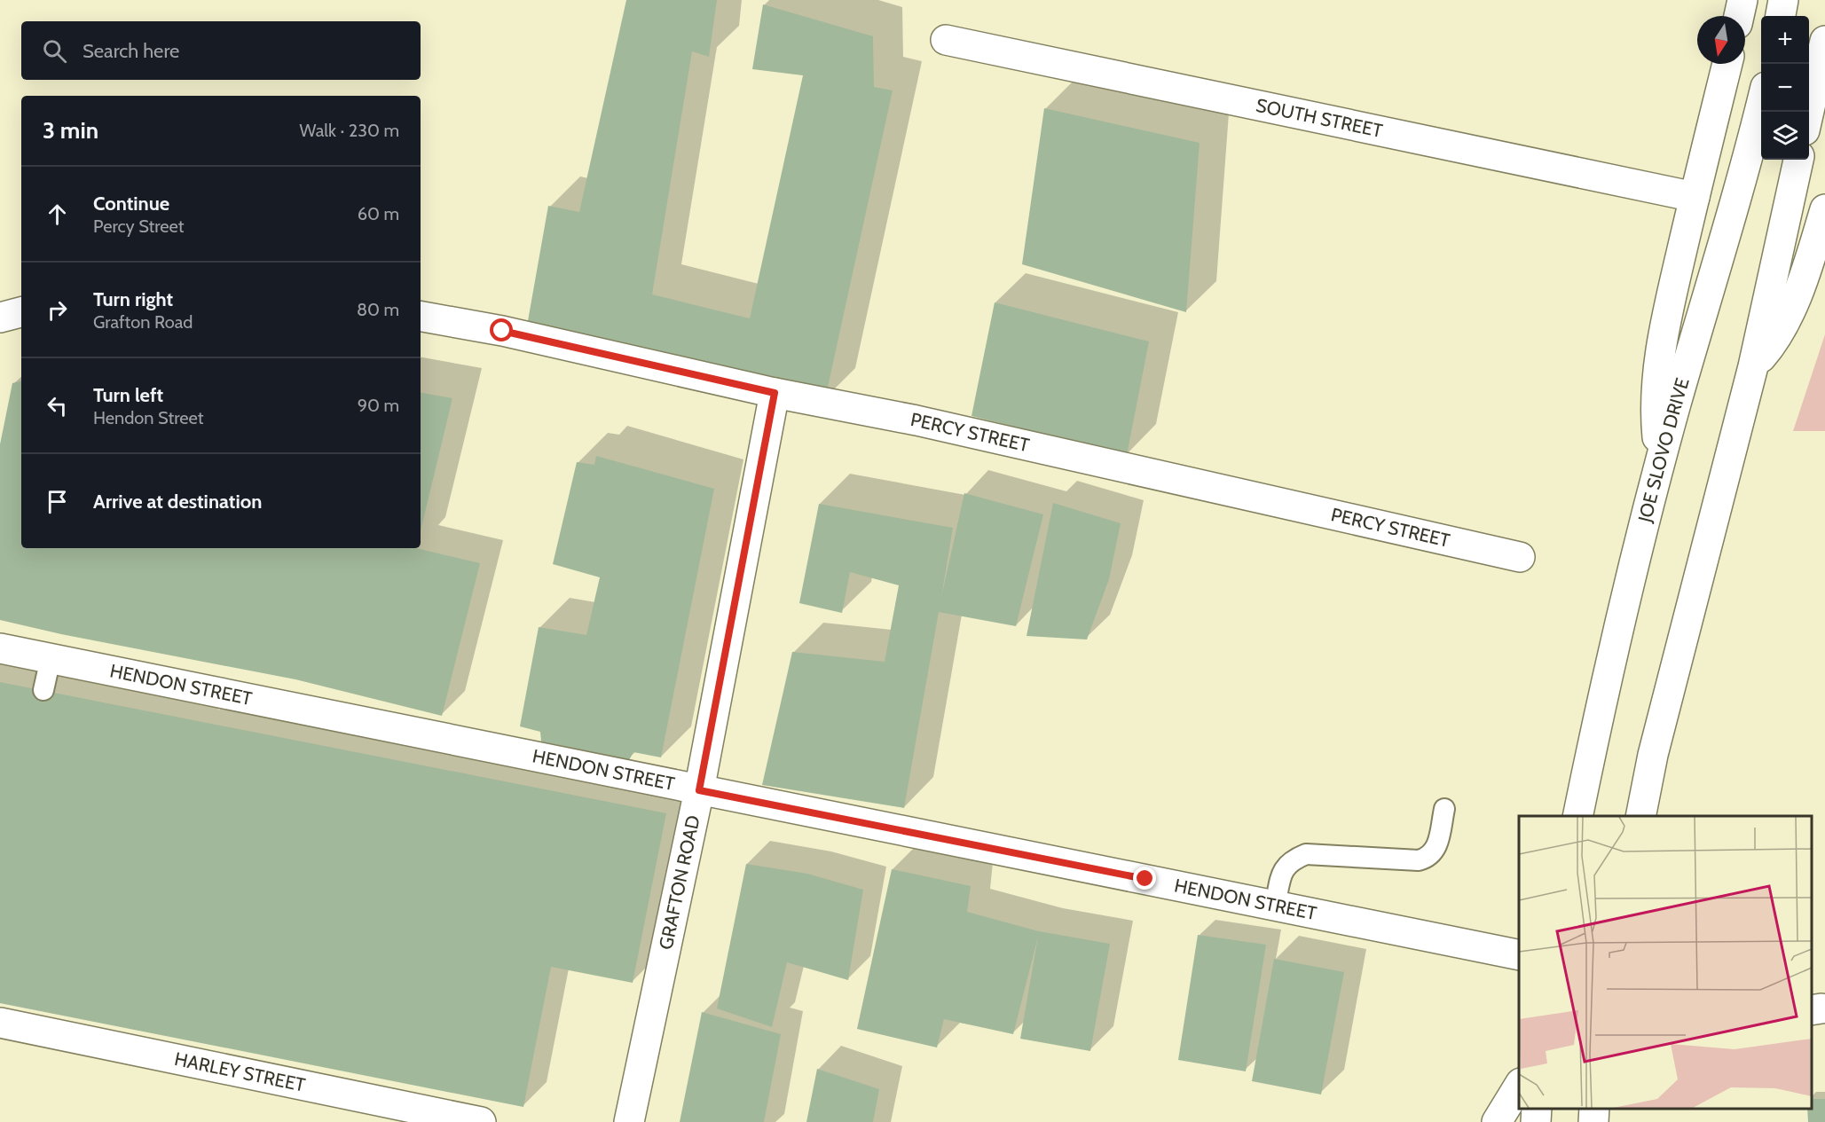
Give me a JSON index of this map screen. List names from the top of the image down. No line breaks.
{"streets":{"street":["SOUTH STREET","PERCY STREET","JOE SLOVO DRIVE","HENDON STREET","GRAFTON ROAD","HARLEY STREET"]},"crossings":[["PERCY STREET","GRAFTON ROAD"],["HENDON STREET","GRAFTON ROAD"]],"north":"bottom","page":{"map_buttons":["+","−"],"search":"Search here","heading":["3 min","Walk · 230 m"],"list":[["Continue","Percy Street","60 m"],["Turn right","Grafton Road","80 m"],["Turn left","Hendon Street","90 m"],"Arrive at destination"]}}
